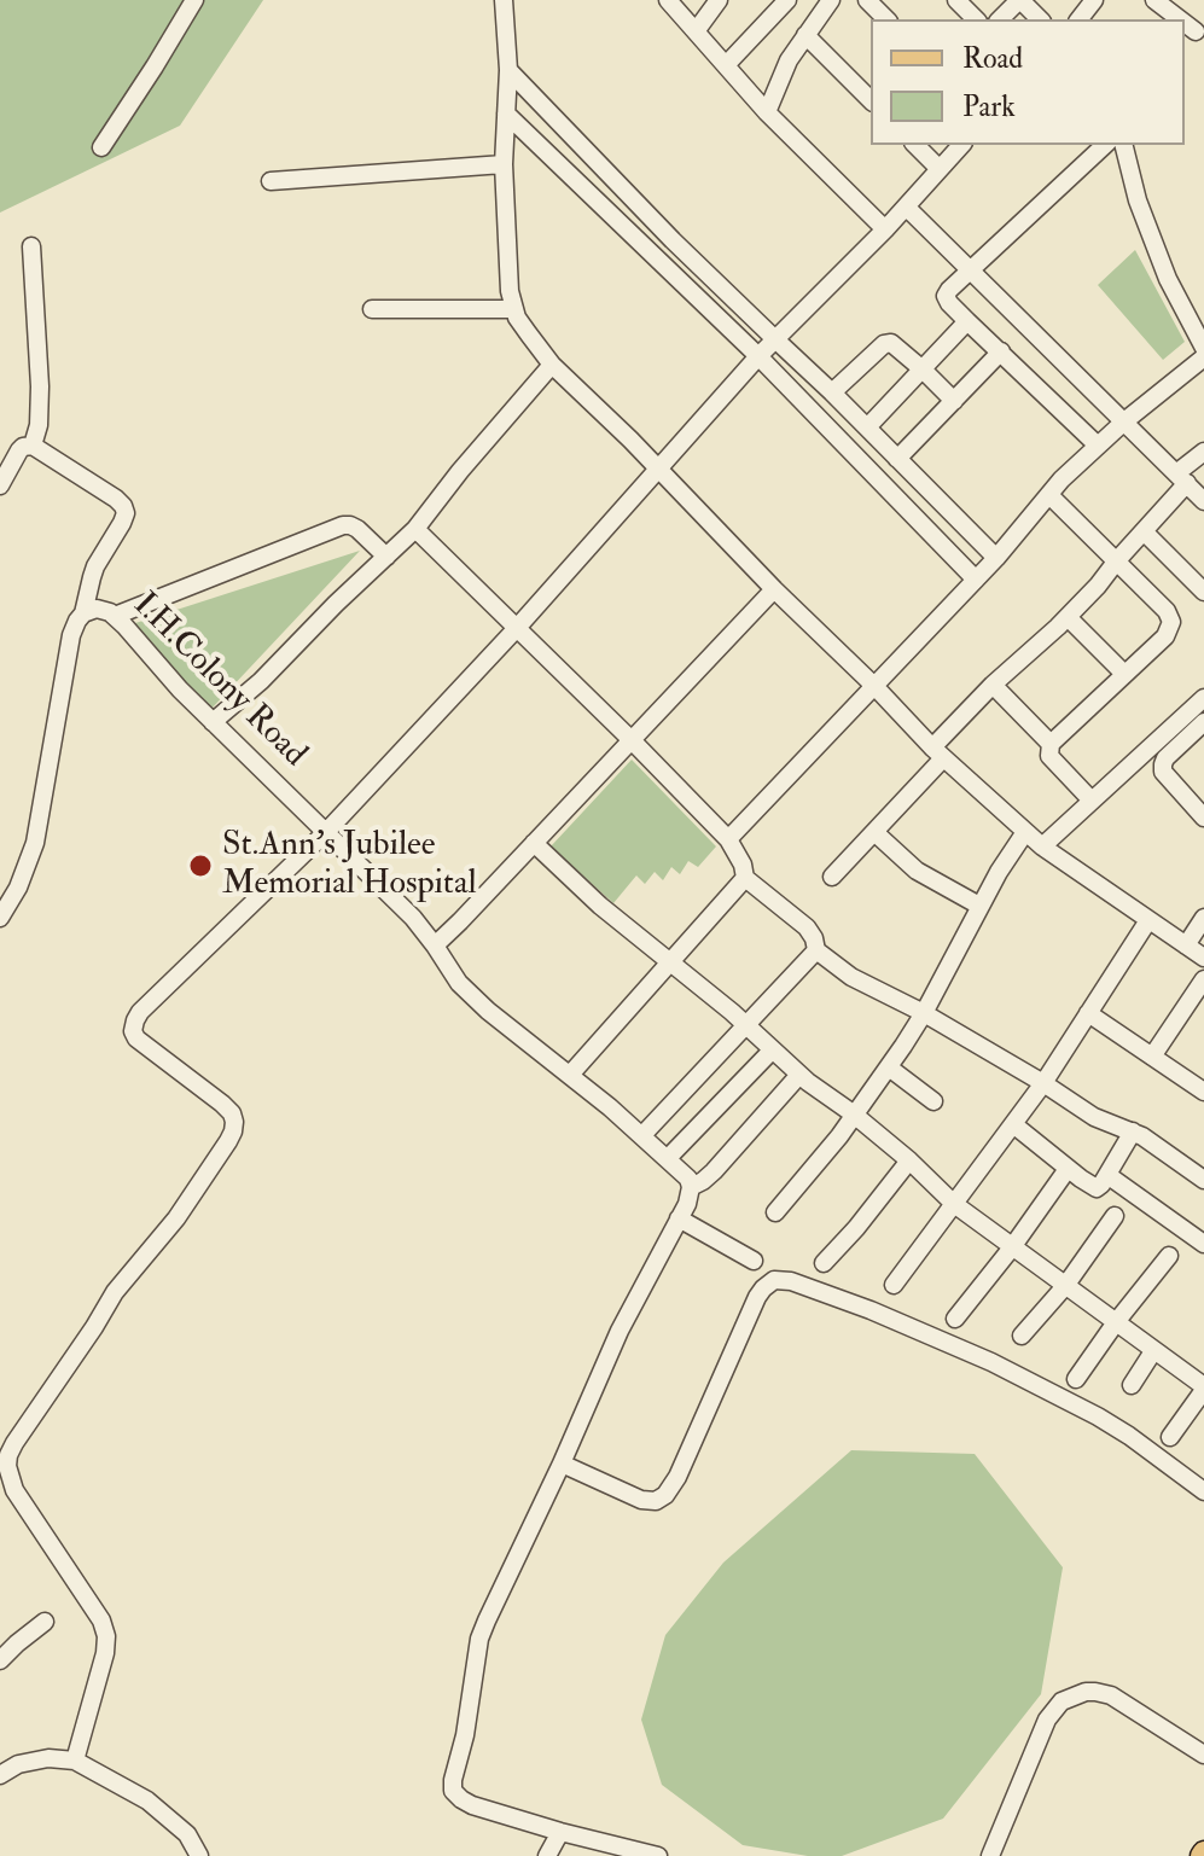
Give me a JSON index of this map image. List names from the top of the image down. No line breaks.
{"streets":{"street":["I.H.Colony Road"]},"places":["St.Ann's Jubilee Memorial Hospital"],"legend":["Road","Park"]}
